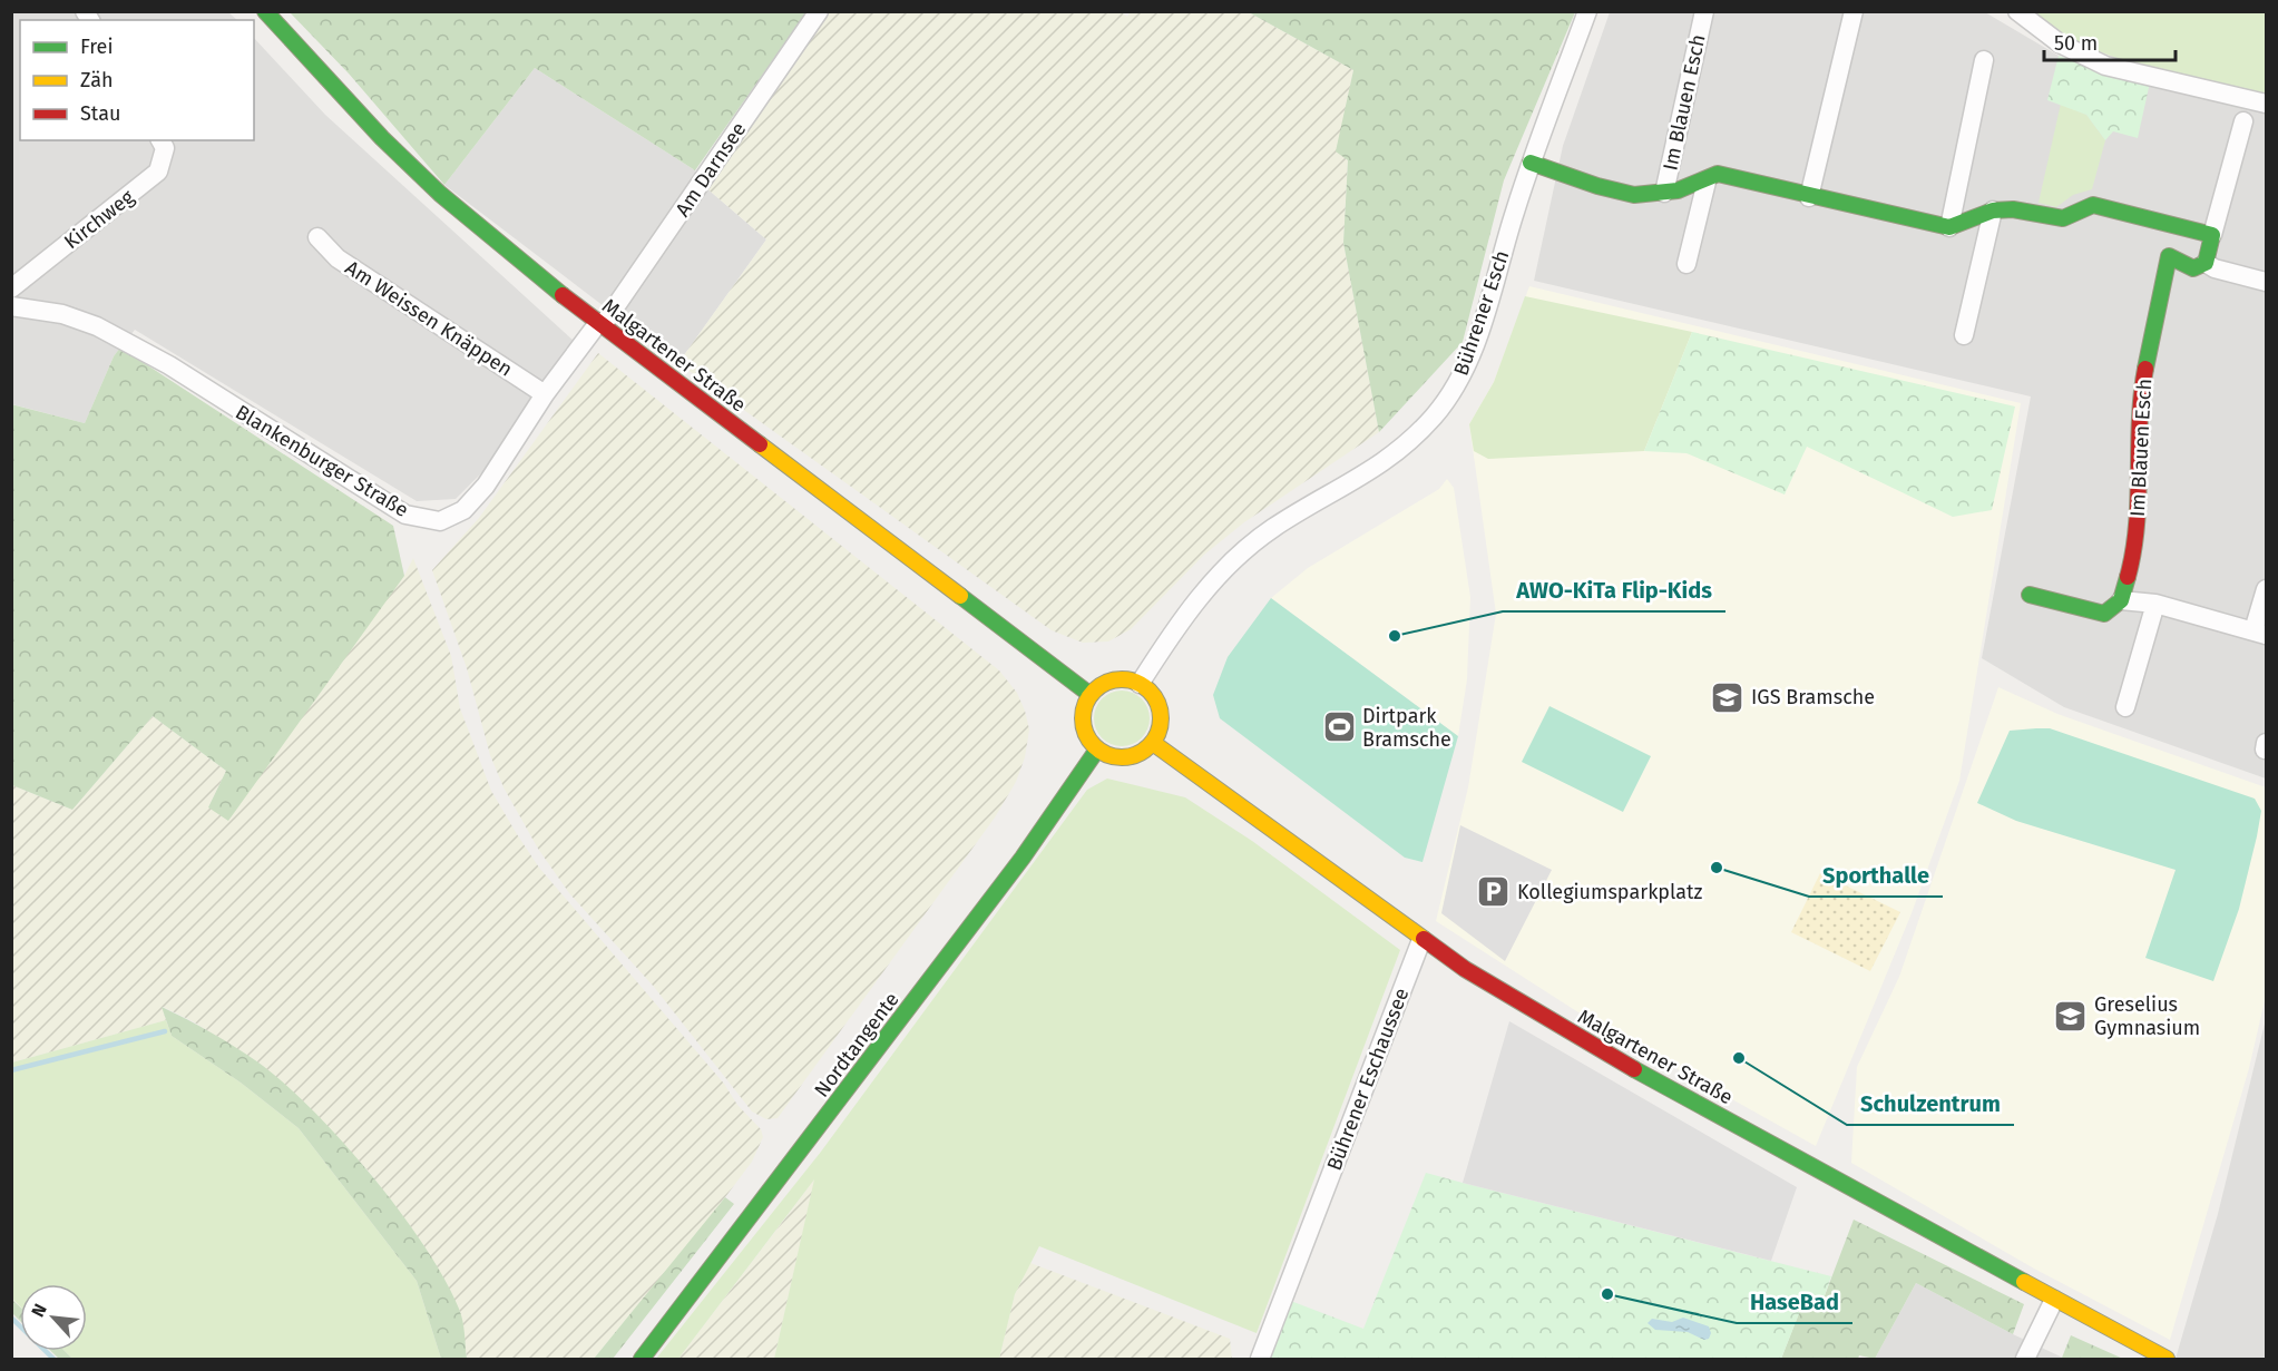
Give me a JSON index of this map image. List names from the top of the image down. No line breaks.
{"streets":{"street":["Im Blauen Esch","Am Darnsee","Kirchweg","Bührener Esch","Am Weissen Knäppen","Malgartener Straße","Blankenburger Straße","Nordtangente","Bührener Eschaussee"]},"crossings":[["Im Blauen Esch","Bührener Esch"],["Am Darnsee","Malgartener Straße"],["Am Darnsee","Blankenburger Straße"],["Bührener Esch","Malgartener Straße"],["Bührener Esch","Nordtangente"],["Am Weissen Knäppen","Blankenburger Straße"],["Malgartener Straße","Blankenburger Straße"],["Malgartener Straße","Nordtangente"],["Malgartener Straße","Bührener Eschaussee"]],"places":{"other":["AWO-KiTa Flip-Kids","Sporthalle","Schulzentrum","HaseBad"],"school or university":["IGS Bramsche","Greselius Gymnasium"],"sports":["Dirtpark Bramsche"],"parking":["Kollegiumsparkplatz"]},"legend":["Frei","Zäh","Stau"],"scale_bar":"50 m","north":"top left"}
